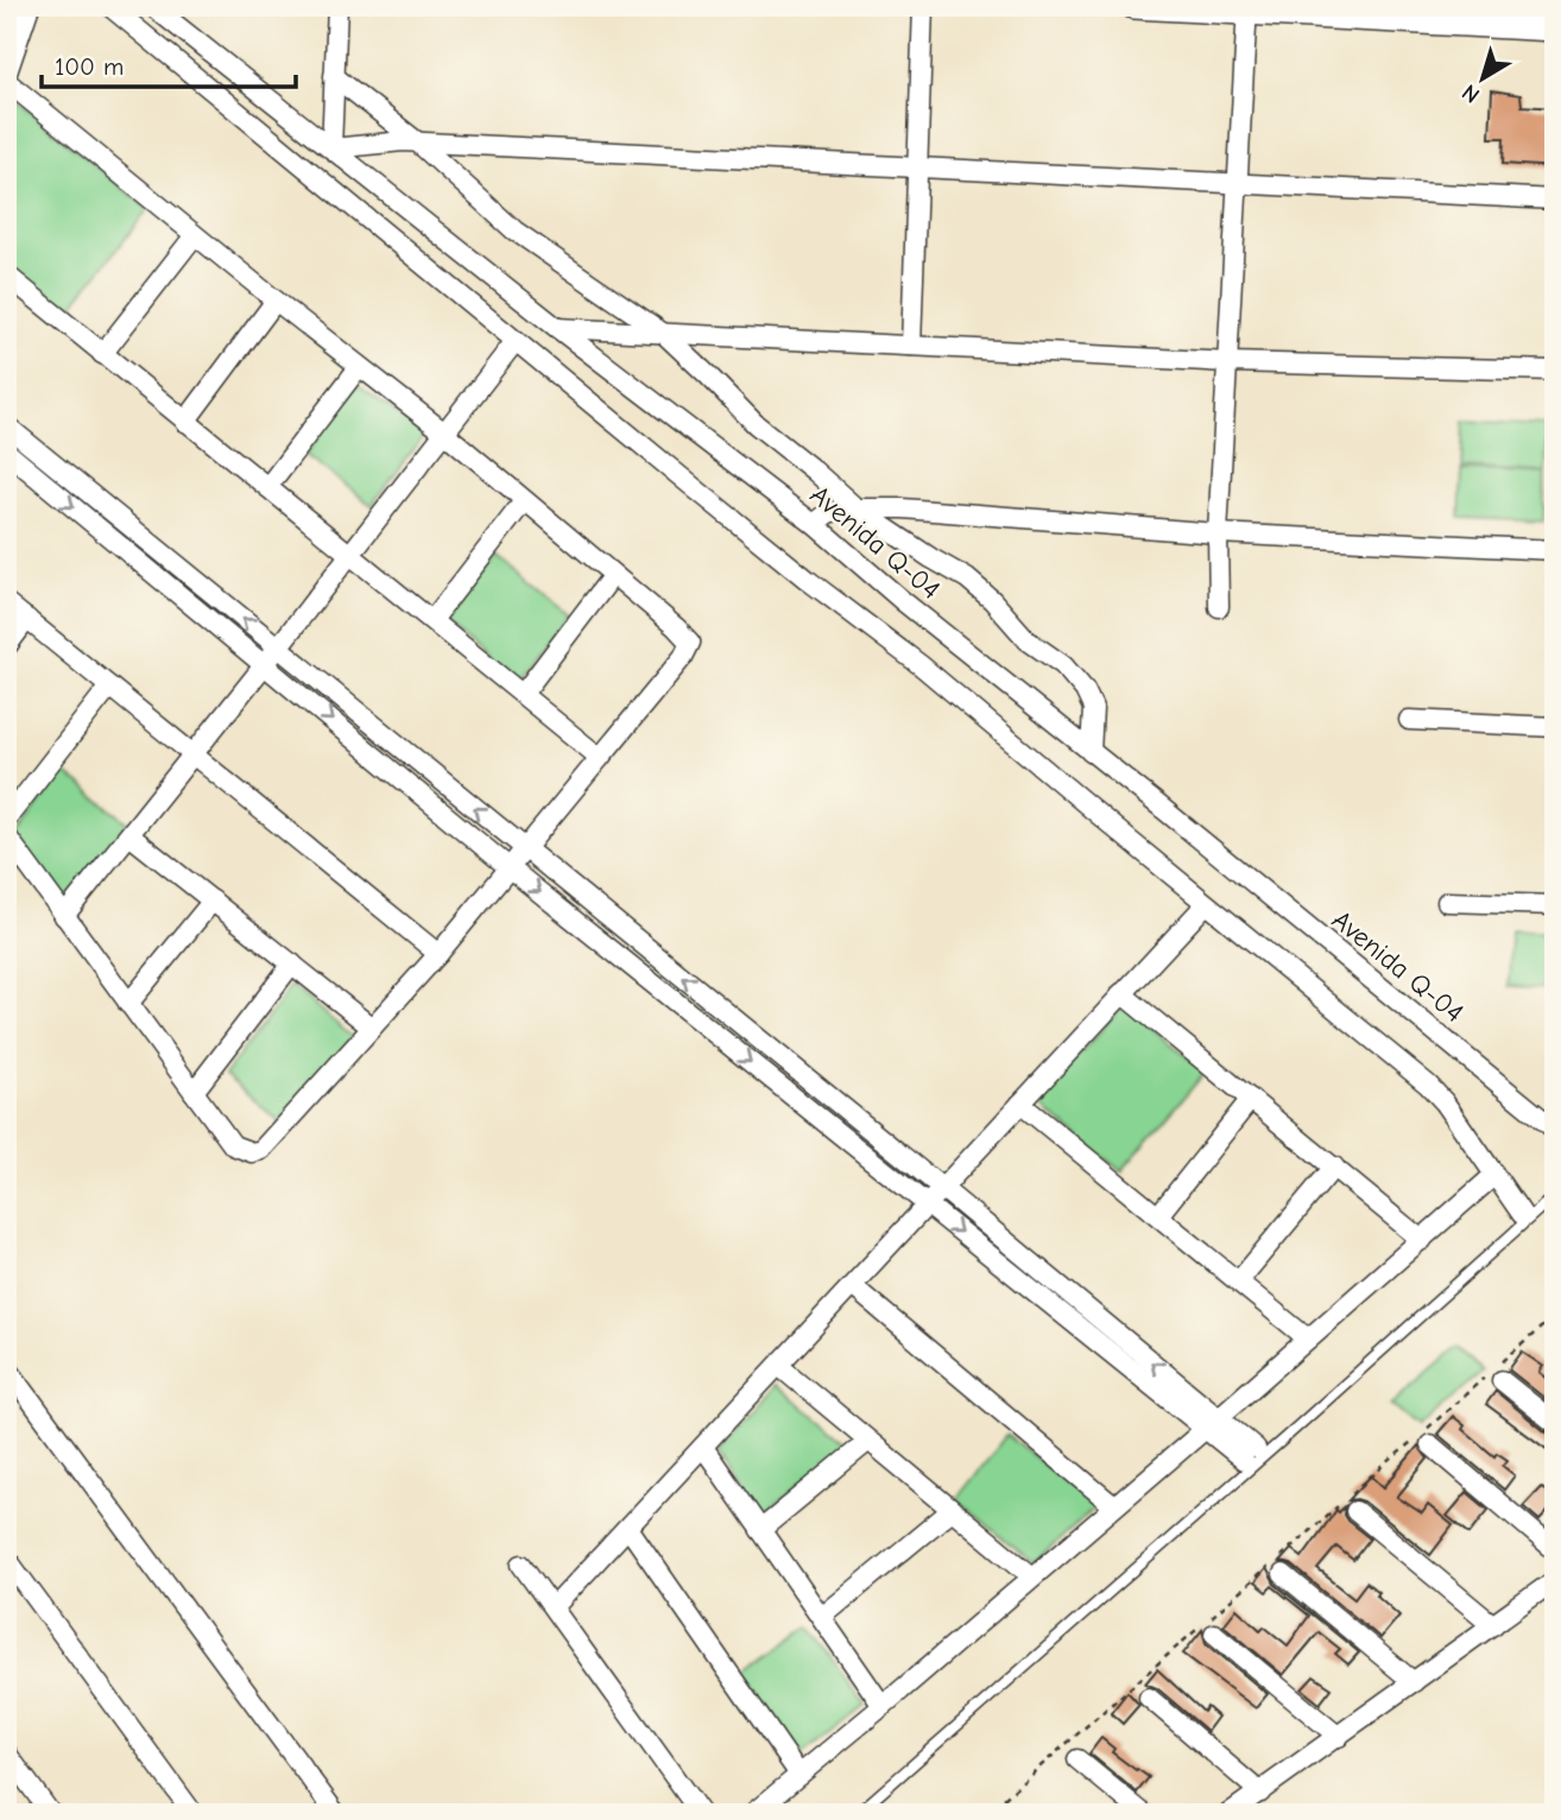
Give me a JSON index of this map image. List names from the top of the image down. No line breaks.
{"streets":{"street":["Avenida Q-04"]},"scale_bar":"100 m","north":"bottom left"}
